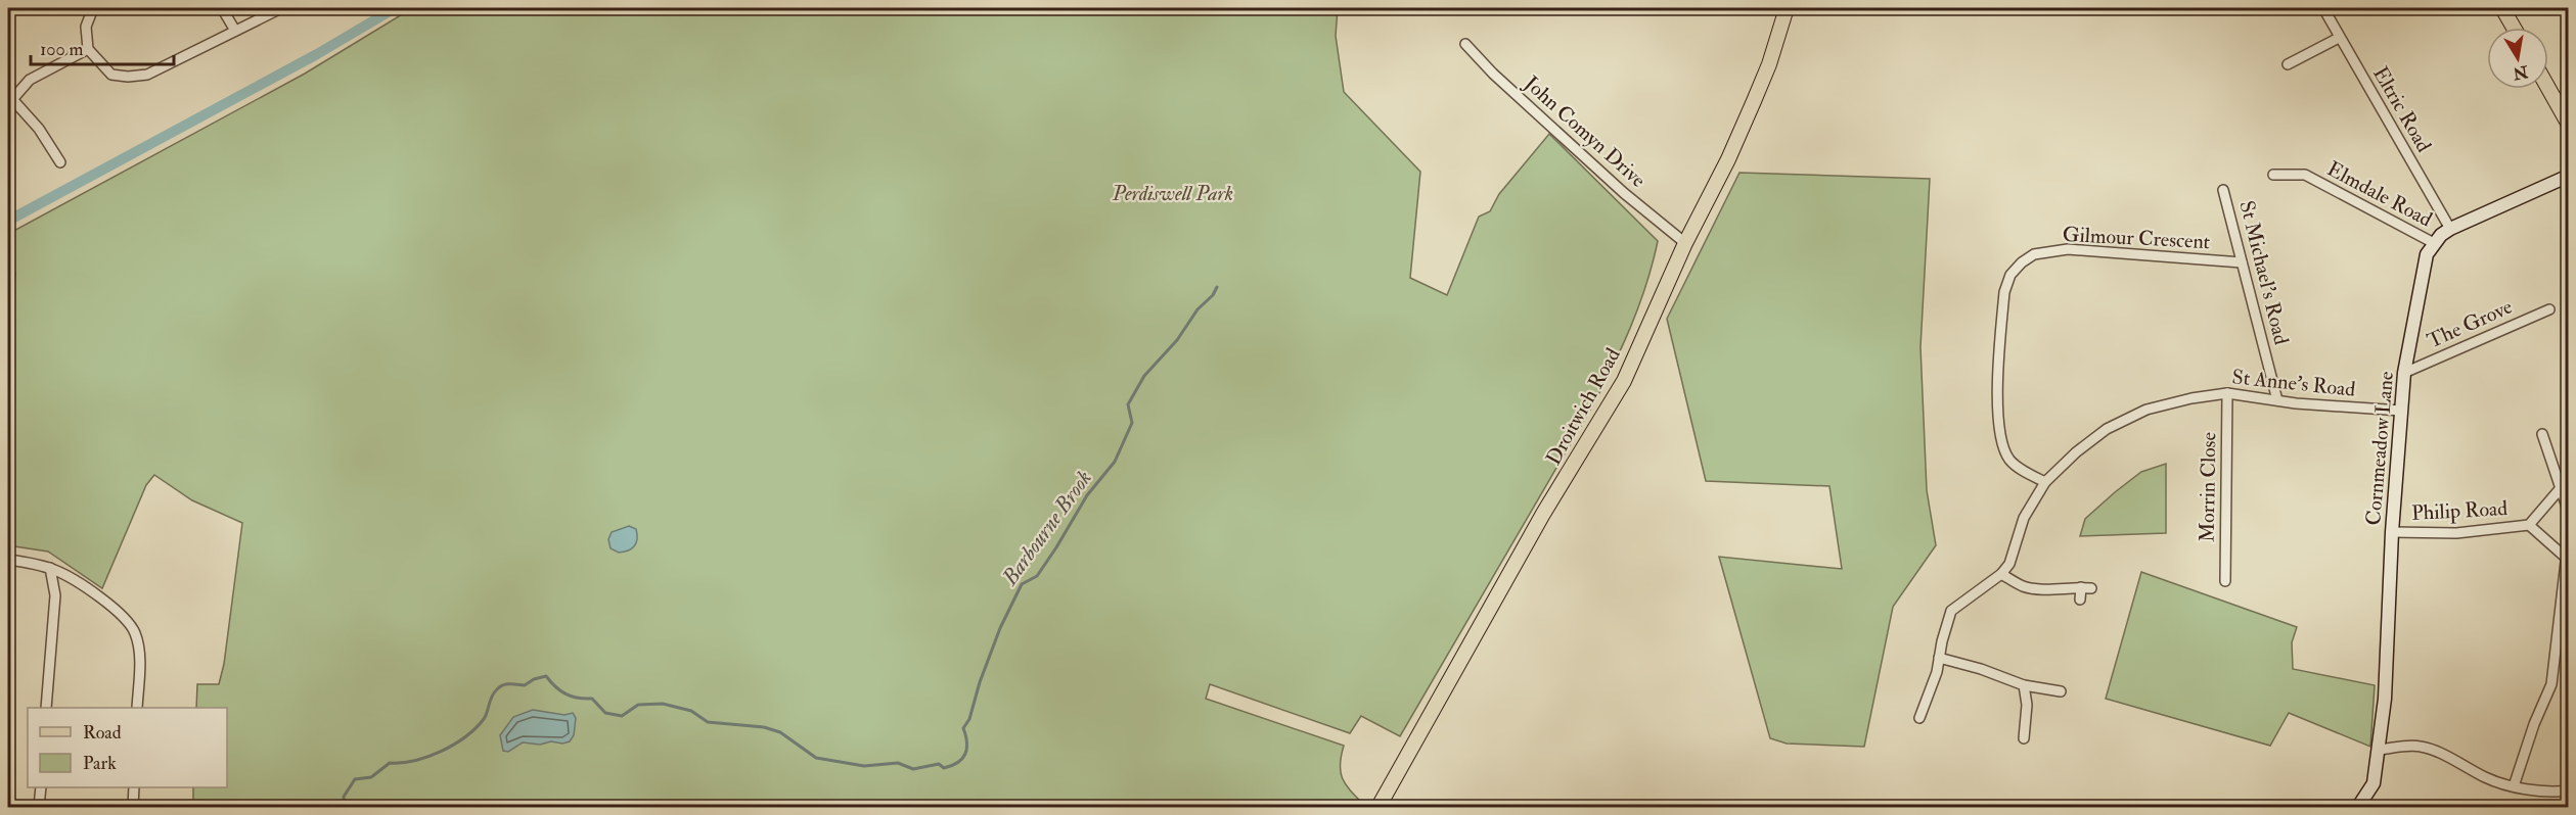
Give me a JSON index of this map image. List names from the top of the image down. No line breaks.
{"streets":{"main road":["Droitwich Road"],"street":["Eltric Road","John Comyn Drive","Elmdale Road","Gilmour Crescent","St Michael's Road","The Grove","St Anne's Road","Cornmeadow Lane","Morrin Close","Philip Road"]},"crossings":[["Eltric Road","Cornmeadow Lane"],["John Comyn Drive","Droitwich Road"],["Elmdale Road","Cornmeadow Lane"],["Gilmour Crescent","St Michael's Road"],["Gilmour Crescent","St Anne's Road"],["St Michael's Road","St Anne's Road"],["The Grove","Cornmeadow Lane"],["St Anne's Road","Cornmeadow Lane"],["St Anne's Road","Morrin Close"],["Cornmeadow Lane","Philip Road"]],"water":["Barbourne Brook"],"parks":["Perdiswell Park"],"legend":["Road","Park"],"scale_bar":"100 m","north":"bottom"}
